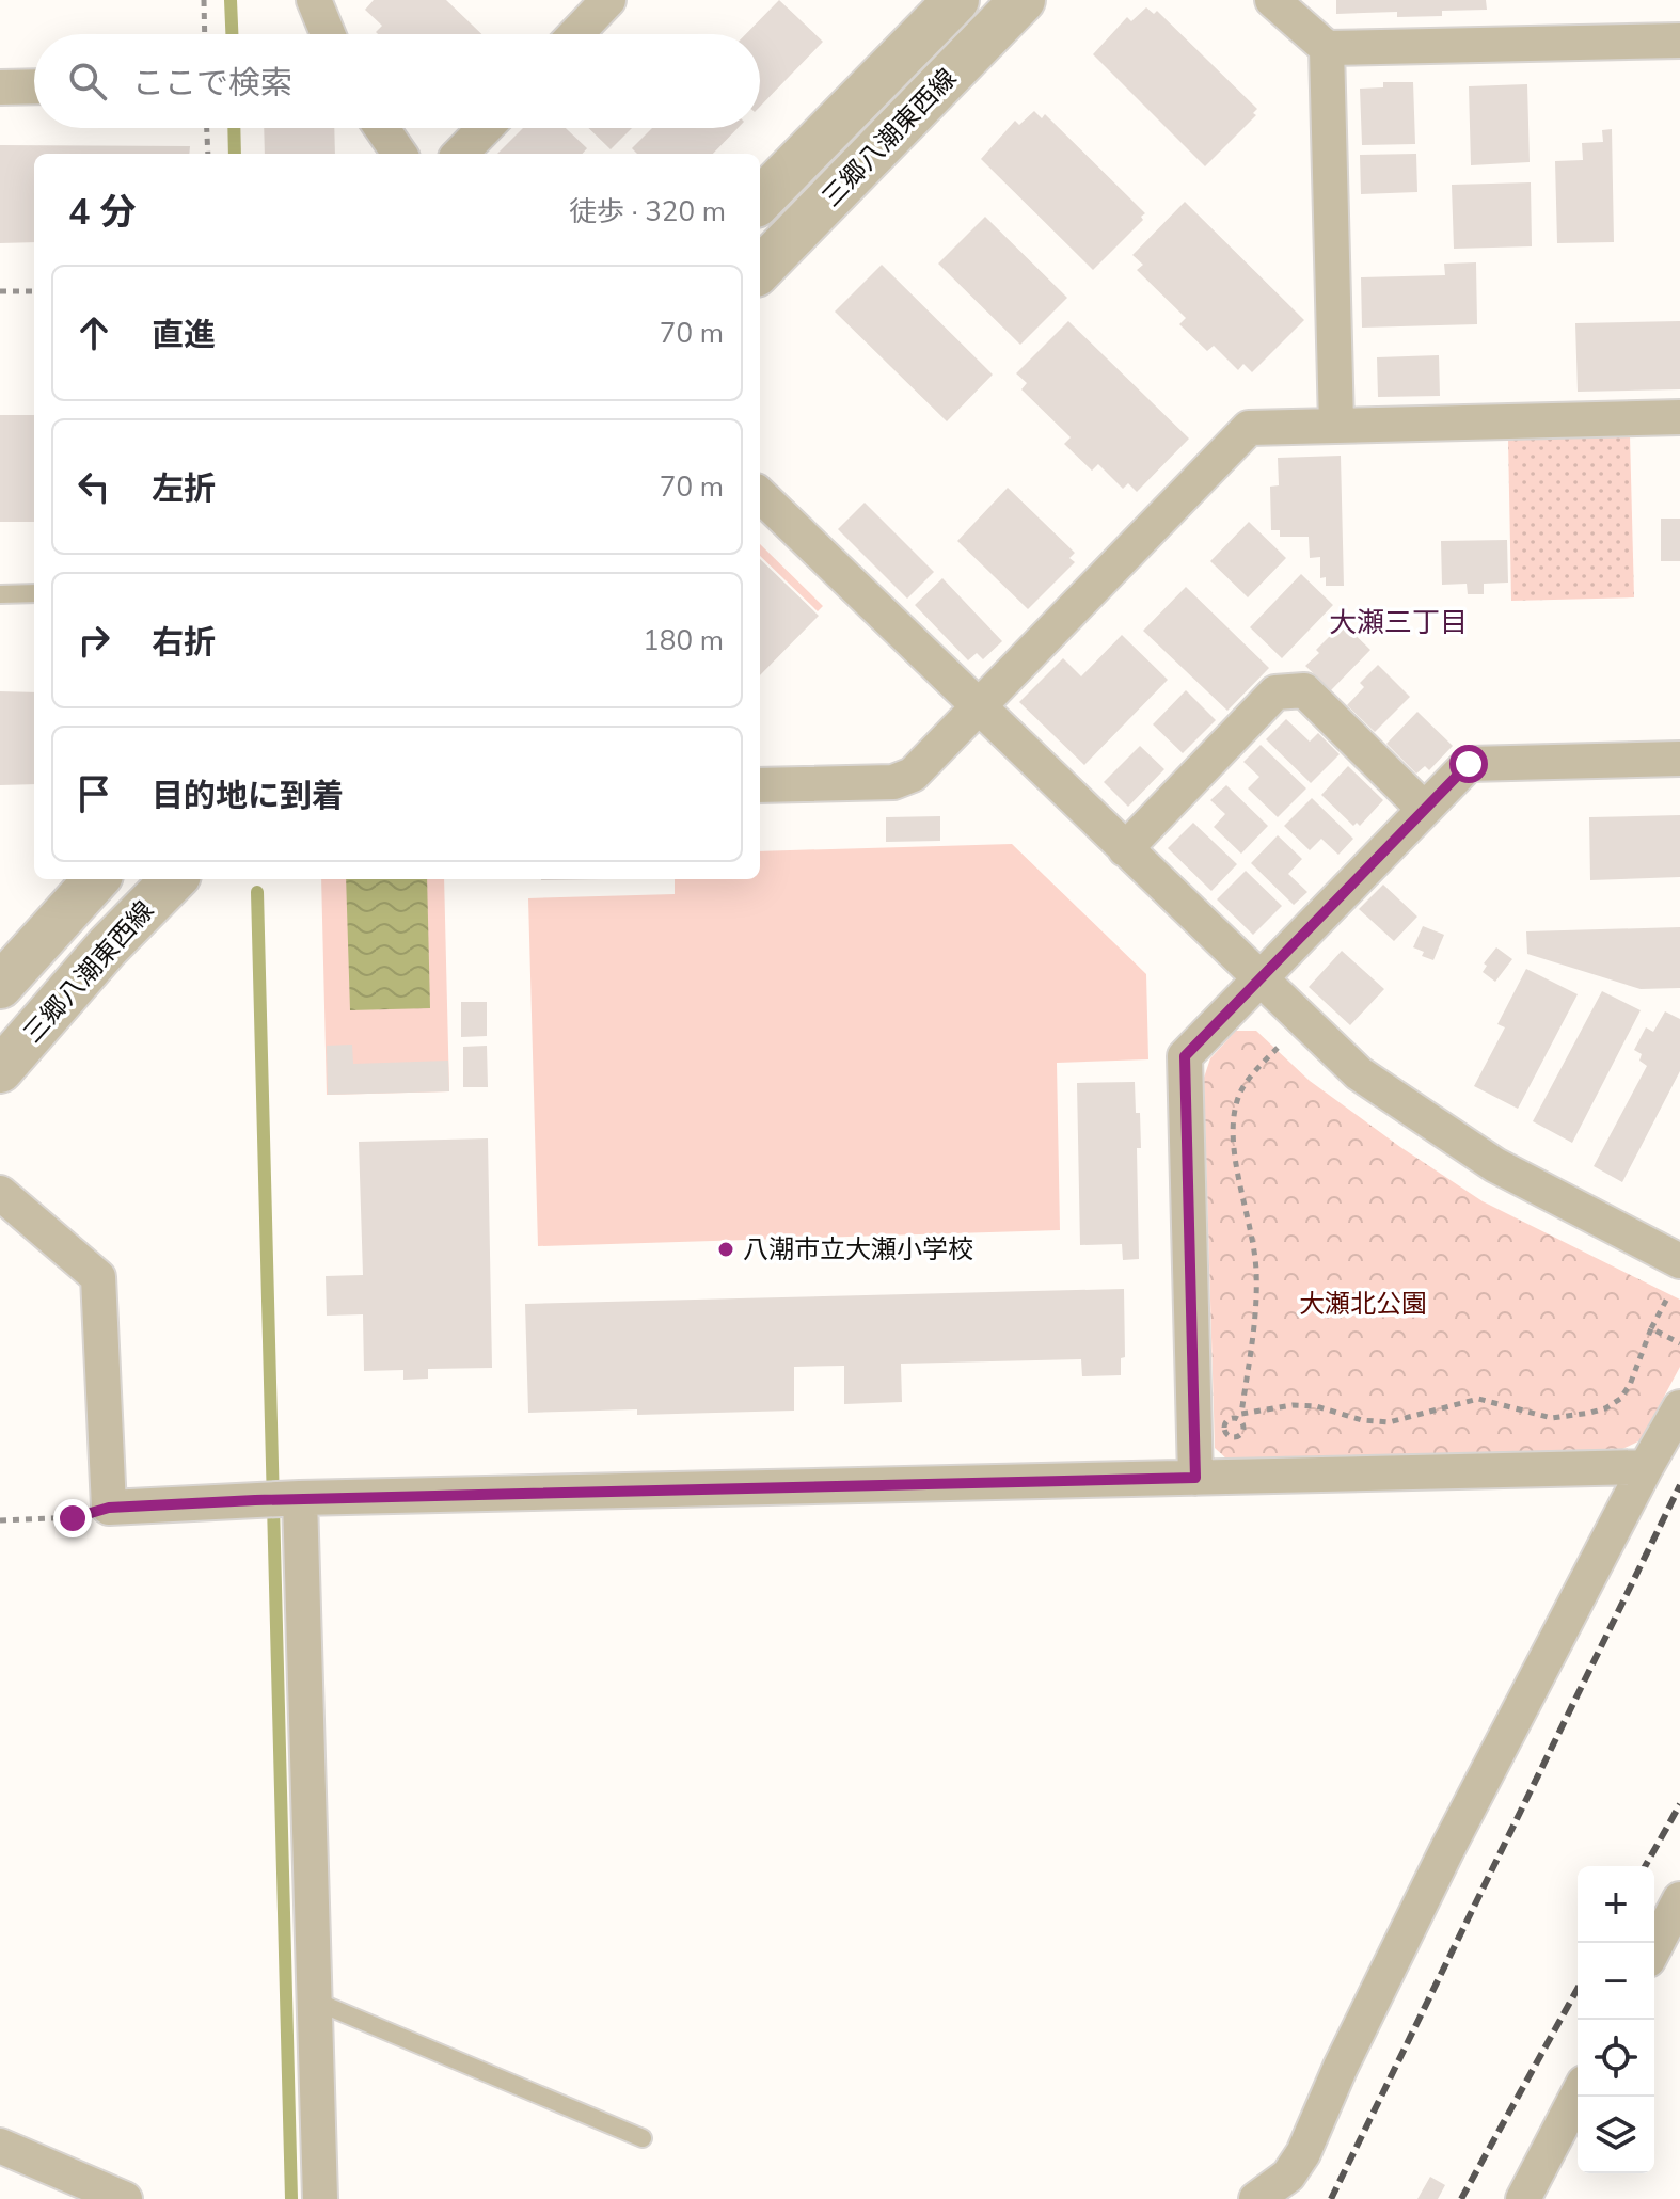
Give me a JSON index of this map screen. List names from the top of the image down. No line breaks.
{"streets":{"street":["三郷八潮東西線"]},"districts":["大瀬三丁目"],"parks":["大瀬北公園"],"places":["八潮市立大瀬小学校"],"page":{"search":"ここで検索","heading":["4 分","徒歩 · 320 m"],"list":[["直進","70 m"],["左折","70 m"],["右折","180 m"],"目的地に到着"],"map_buttons":["+","−"]}}
